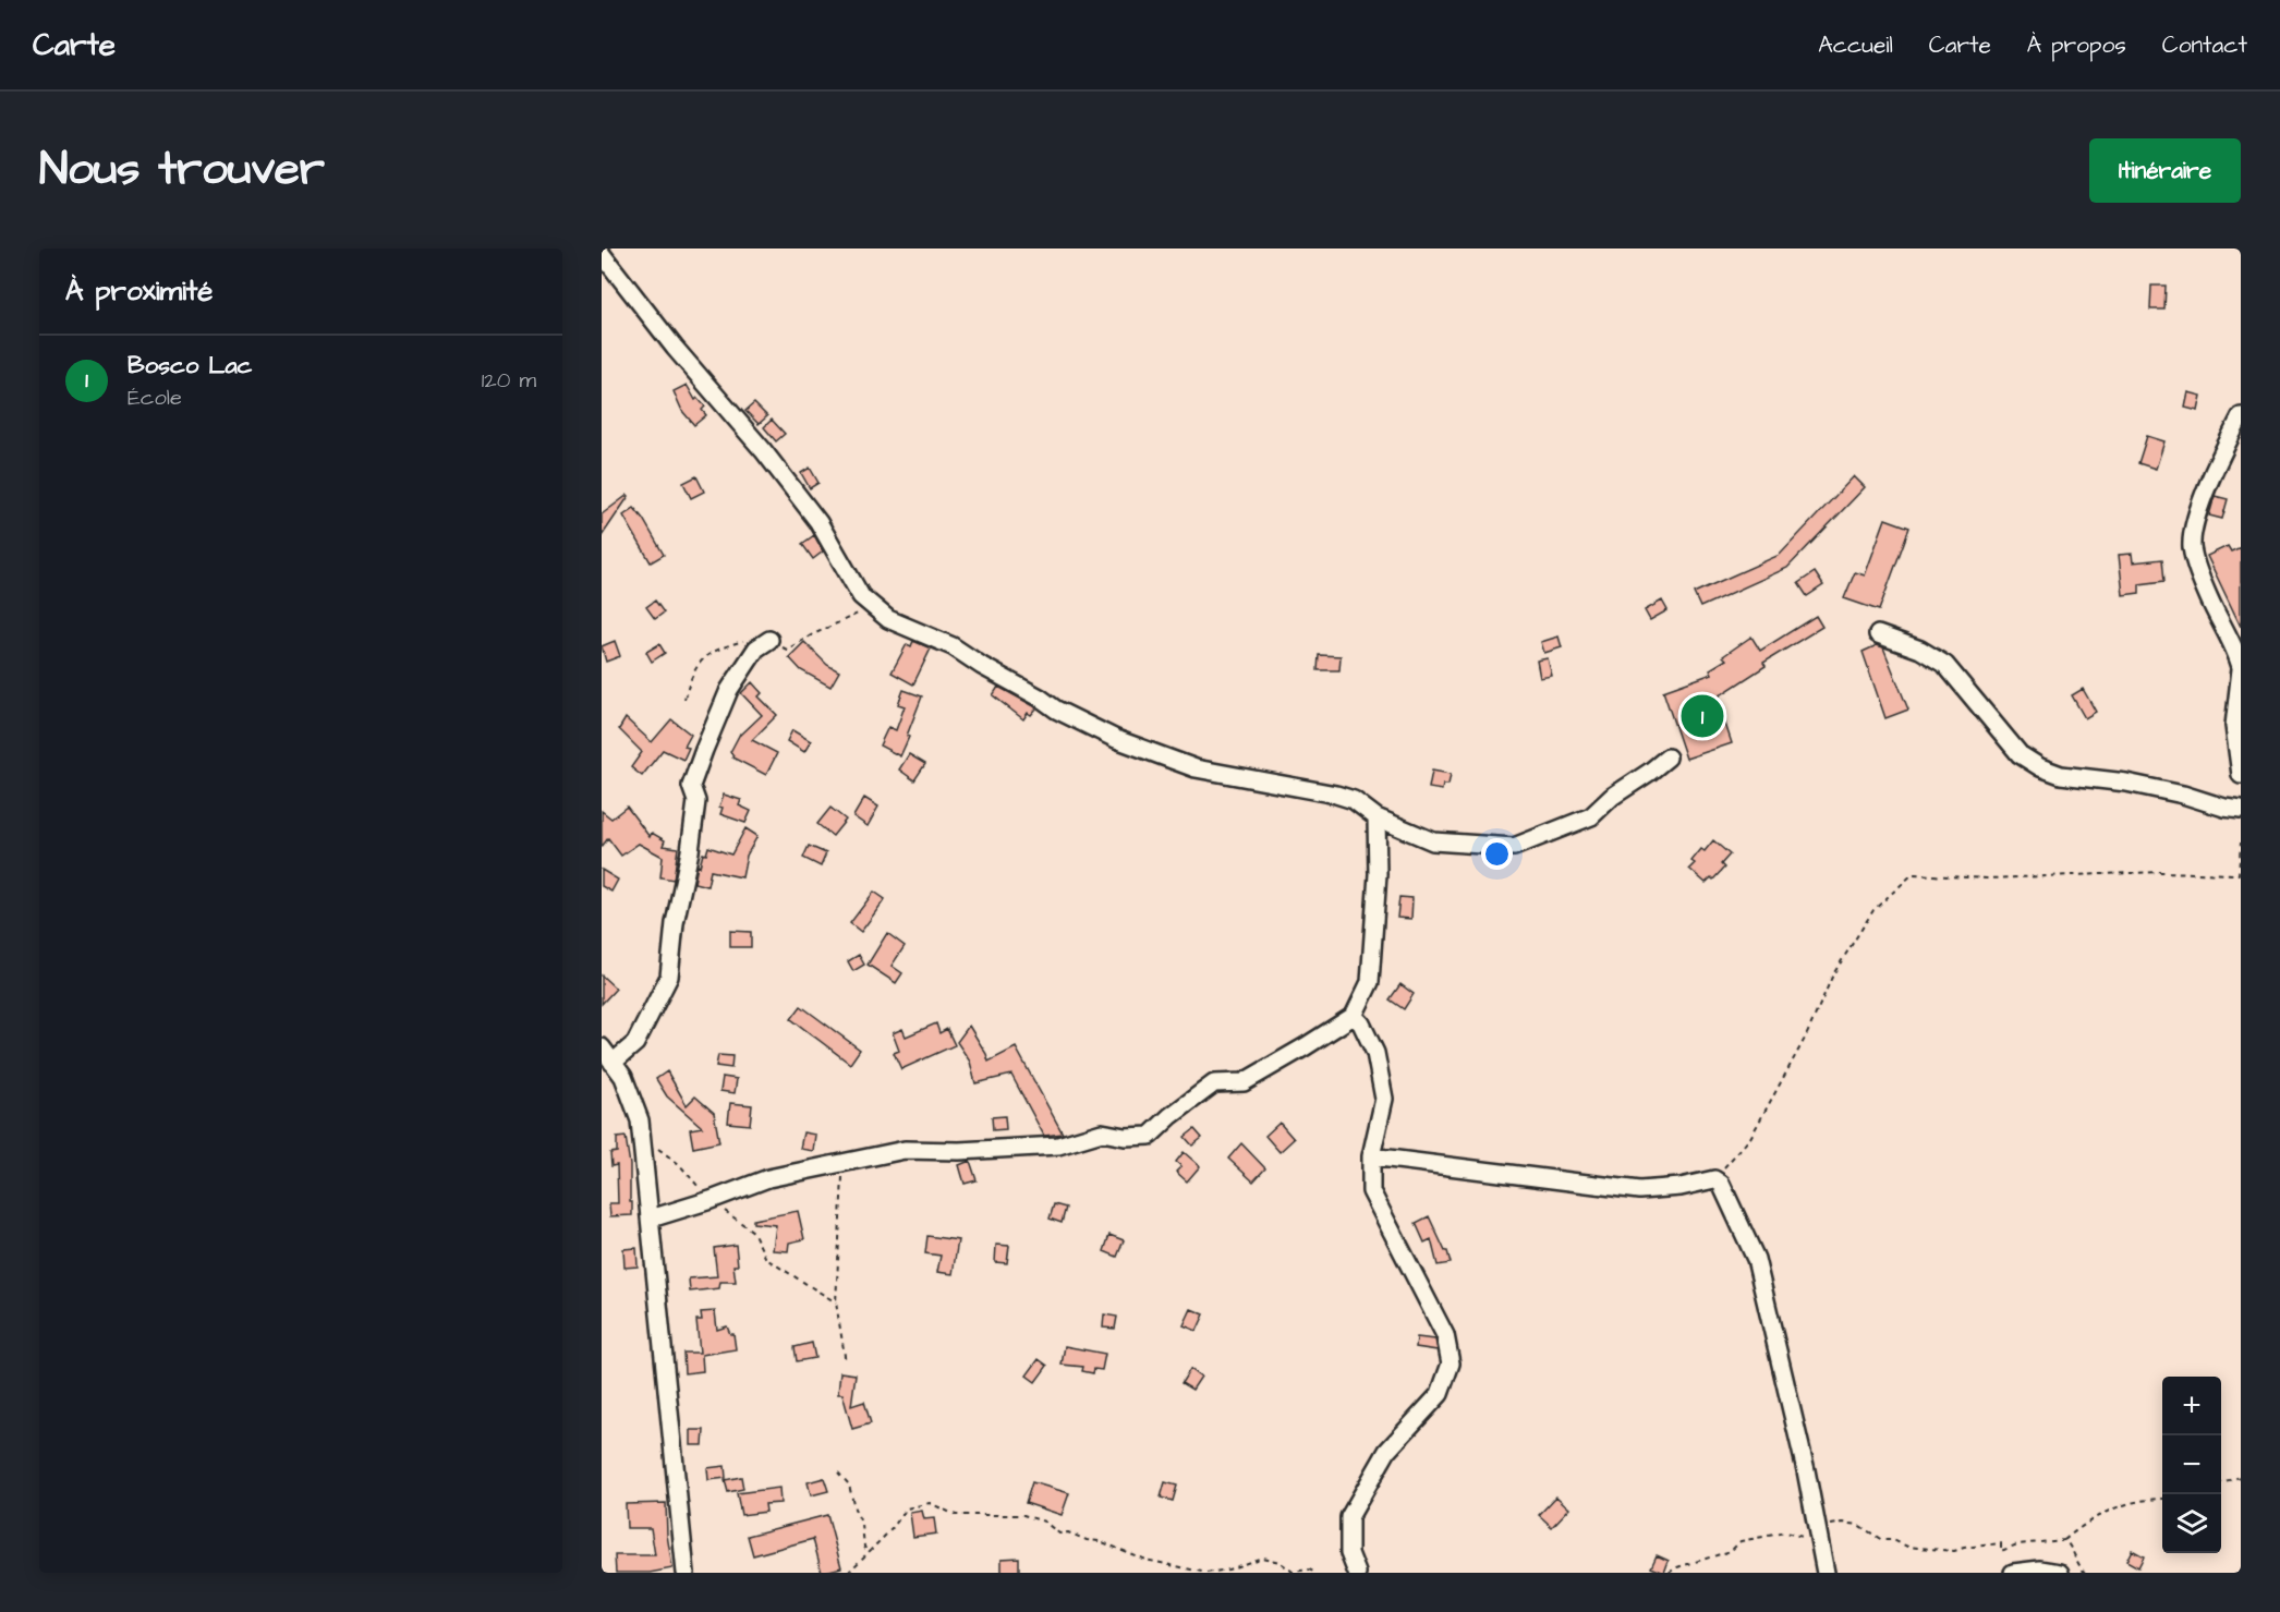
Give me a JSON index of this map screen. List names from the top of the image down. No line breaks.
{"page":{"header":"Carte","nav":["Accueil","Carte","À propos","Contact"],"title":"Nous trouver","buttons":"Itinéraire","heading":"À proximité","list":[{"mark":"1","name":"Bosco Lac","note":"École","value":"120 m"}],"pins":"1","map_buttons":["+","−"]}}
